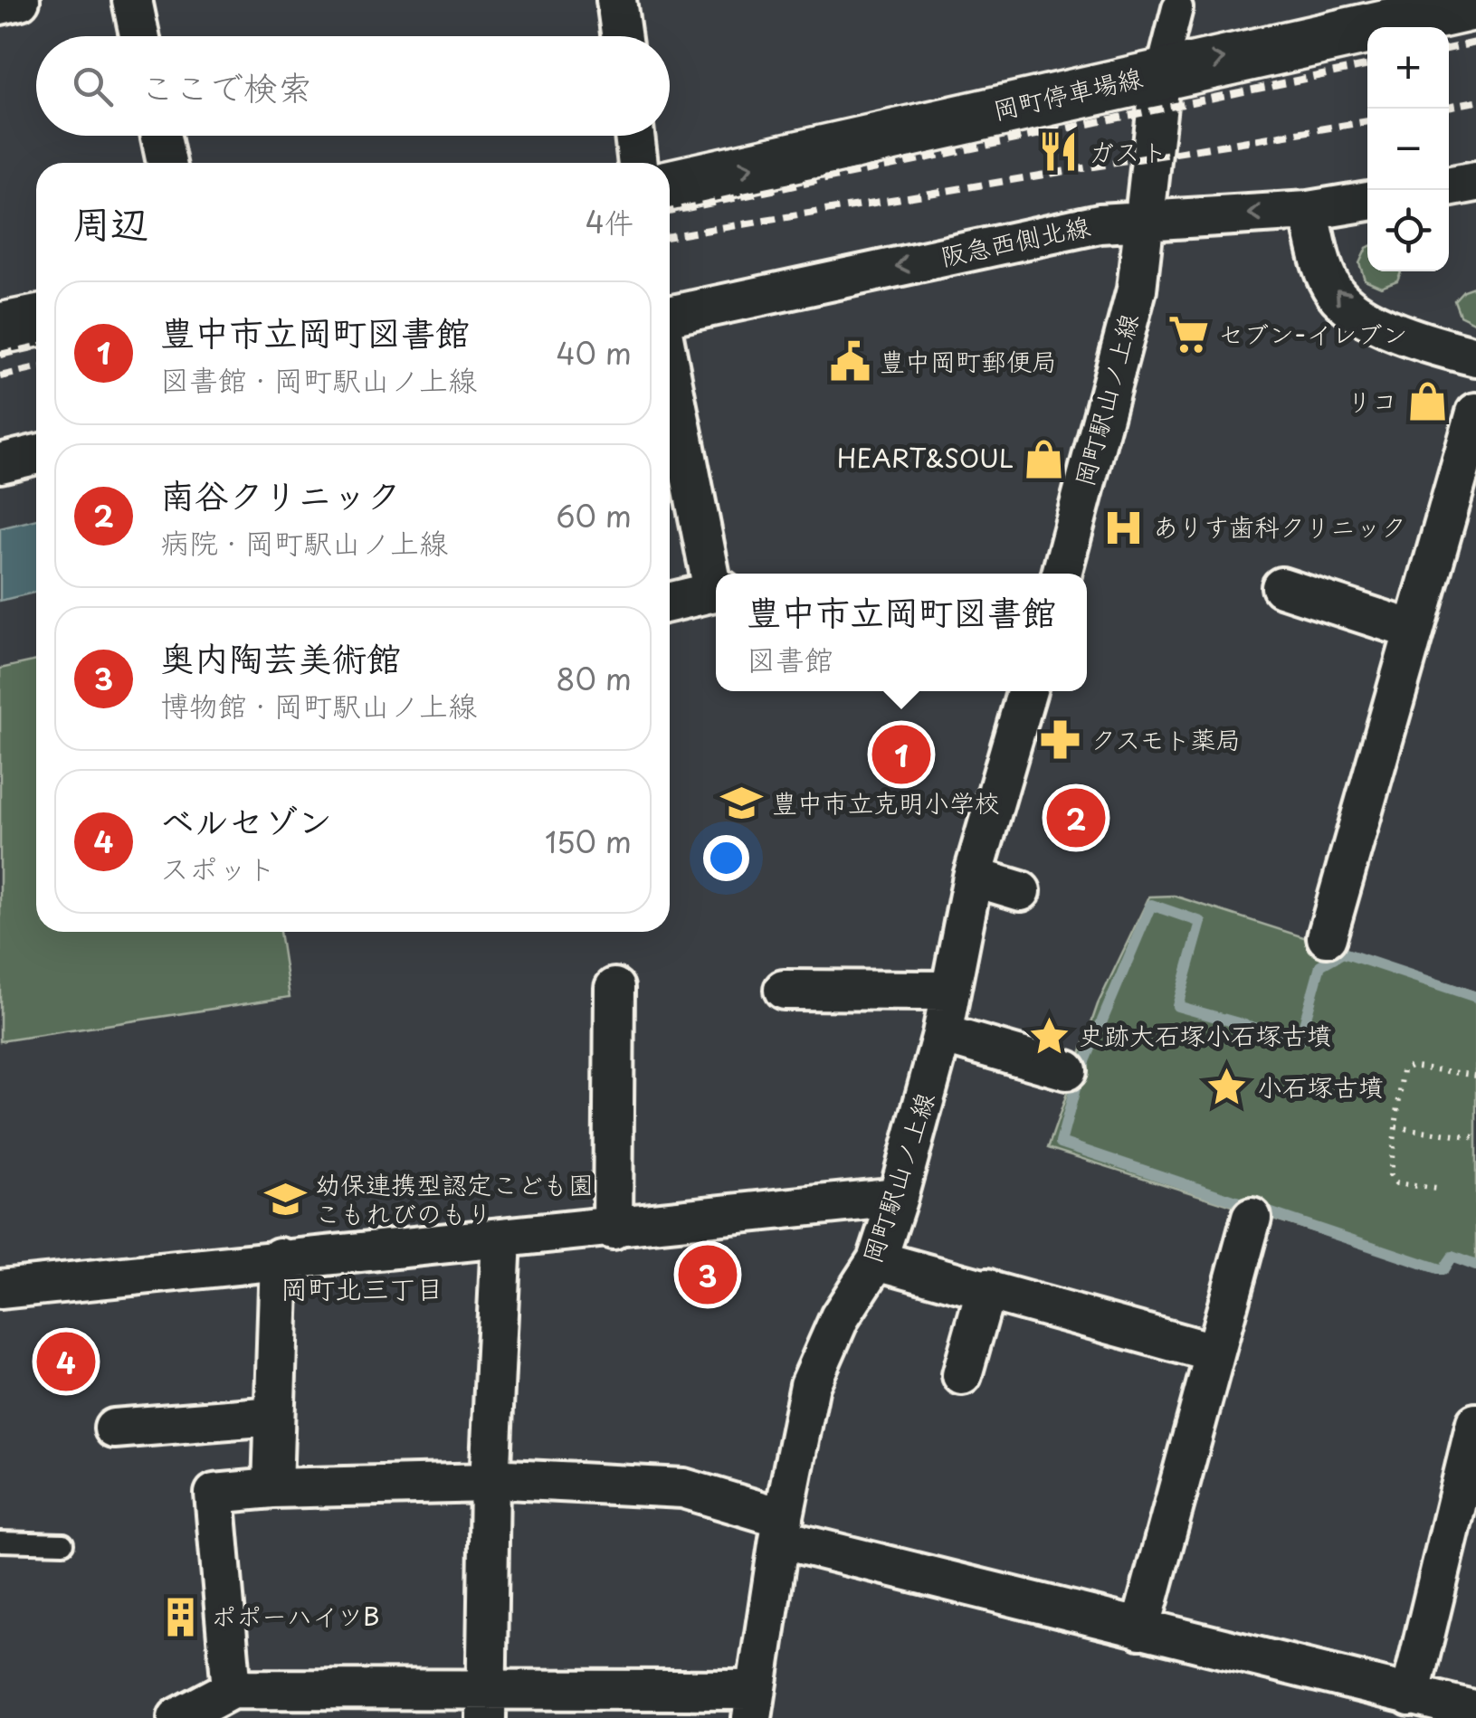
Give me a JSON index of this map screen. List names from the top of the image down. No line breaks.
{"streets":{"main road":["岡町停車場線"],"street":["阪急西側北線","岡町駅山ノ上線"]},"crossings":[["岡町停車場線","岡町駅山ノ上線"],["阪急西側北線","岡町駅山ノ上線"]],"one_way":["岡町停車場線","阪急西側北線"],"districts":["岡町北三丁目"],"places":{"restaurant":["ガスト"],"supermarket":["セブン-イレブン"],"public building":["豊中岡町郵便局"],"shop":["リコ","HEART&SOUL"],"hospital":["ありす歯科クリニック"],"pharmacy":["クスモト薬局"],"school or university":["豊中市立克明小学校","幼保連携型認定こども園 こもれびのもり"],"place":["史跡大石塚小石塚古墳","小石塚古墳"],"building":["ポポーハイツB"]},"page":{"map_buttons":["+","−"],"search":"ここで検索","heading":["周辺","4件"],"list":[{"mark":"1","name":"豊中市立岡町図書館","note":"図書館 · 岡町駅山ノ上線","value":"40 m"},{"mark":"2","name":"南谷クリニック","note":"病院 · 岡町駅山ノ上線","value":"60 m"},{"mark":"3","name":"奥内陶芸美術館","note":"博物館 · 岡町駅山ノ上線","value":"80 m"},{"mark":"4","name":"ベルセゾン","note":"スポット","value":"150 m"}],"popup":["豊中市立岡町図書館","図書館"],"pins":["1","2","3","4"]}}
